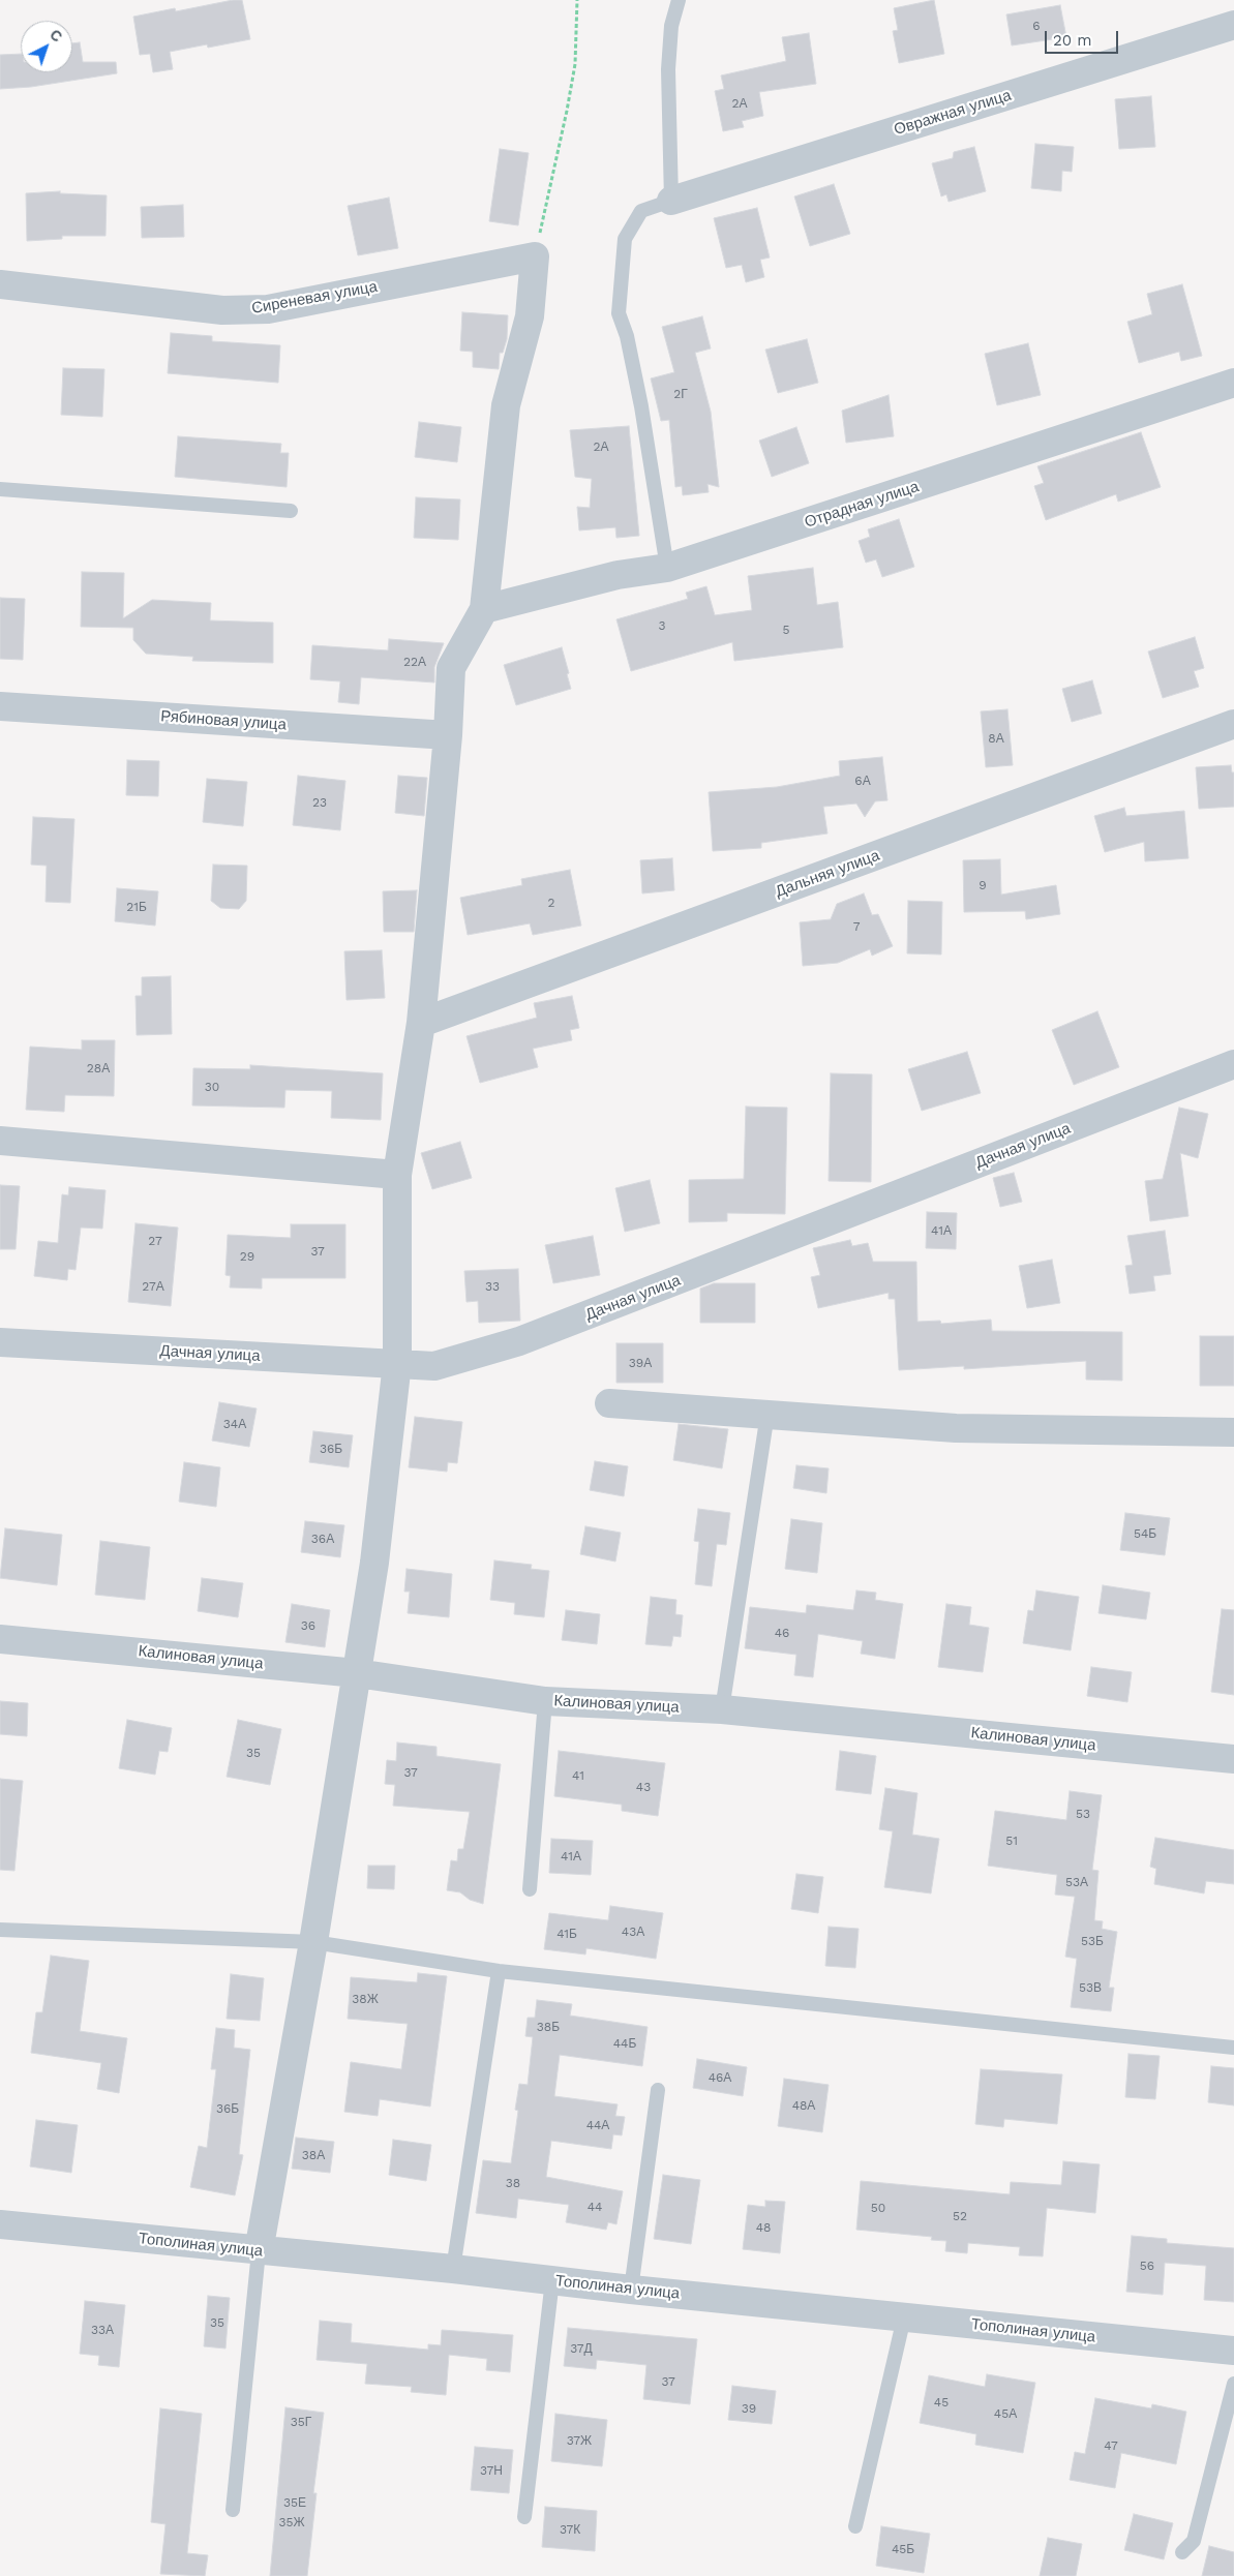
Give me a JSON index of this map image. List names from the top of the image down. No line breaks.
{"streets":{"street":["Овражная улица","Сиреневая улица","Отрадная улица","Рябиновая улица","Дальняя улица","Дачная улица","Калиновая улица","Тополиная улица"]},"house_numbers":["6","2А","2Г","2А","3","5","22А","8А","6А","23","9","2","21Б","7","28А","30","41А","27","37","29","27А","33","39А","34А","36Б","54Б","36А","36","46","35","37","41","43","53","51","41А","53А","43А","41Б","53Б","53В","38Ж","38Б","44Б","46А","48А","36Б","44А","38А","38","44","50","52","48","56","35","33А","37Д","37","45","39","45А","35Г","37Ж","47","37Н","35Е","35Ж","37К","45Б"],"scale_bar":"20 m","north":"top right"}
